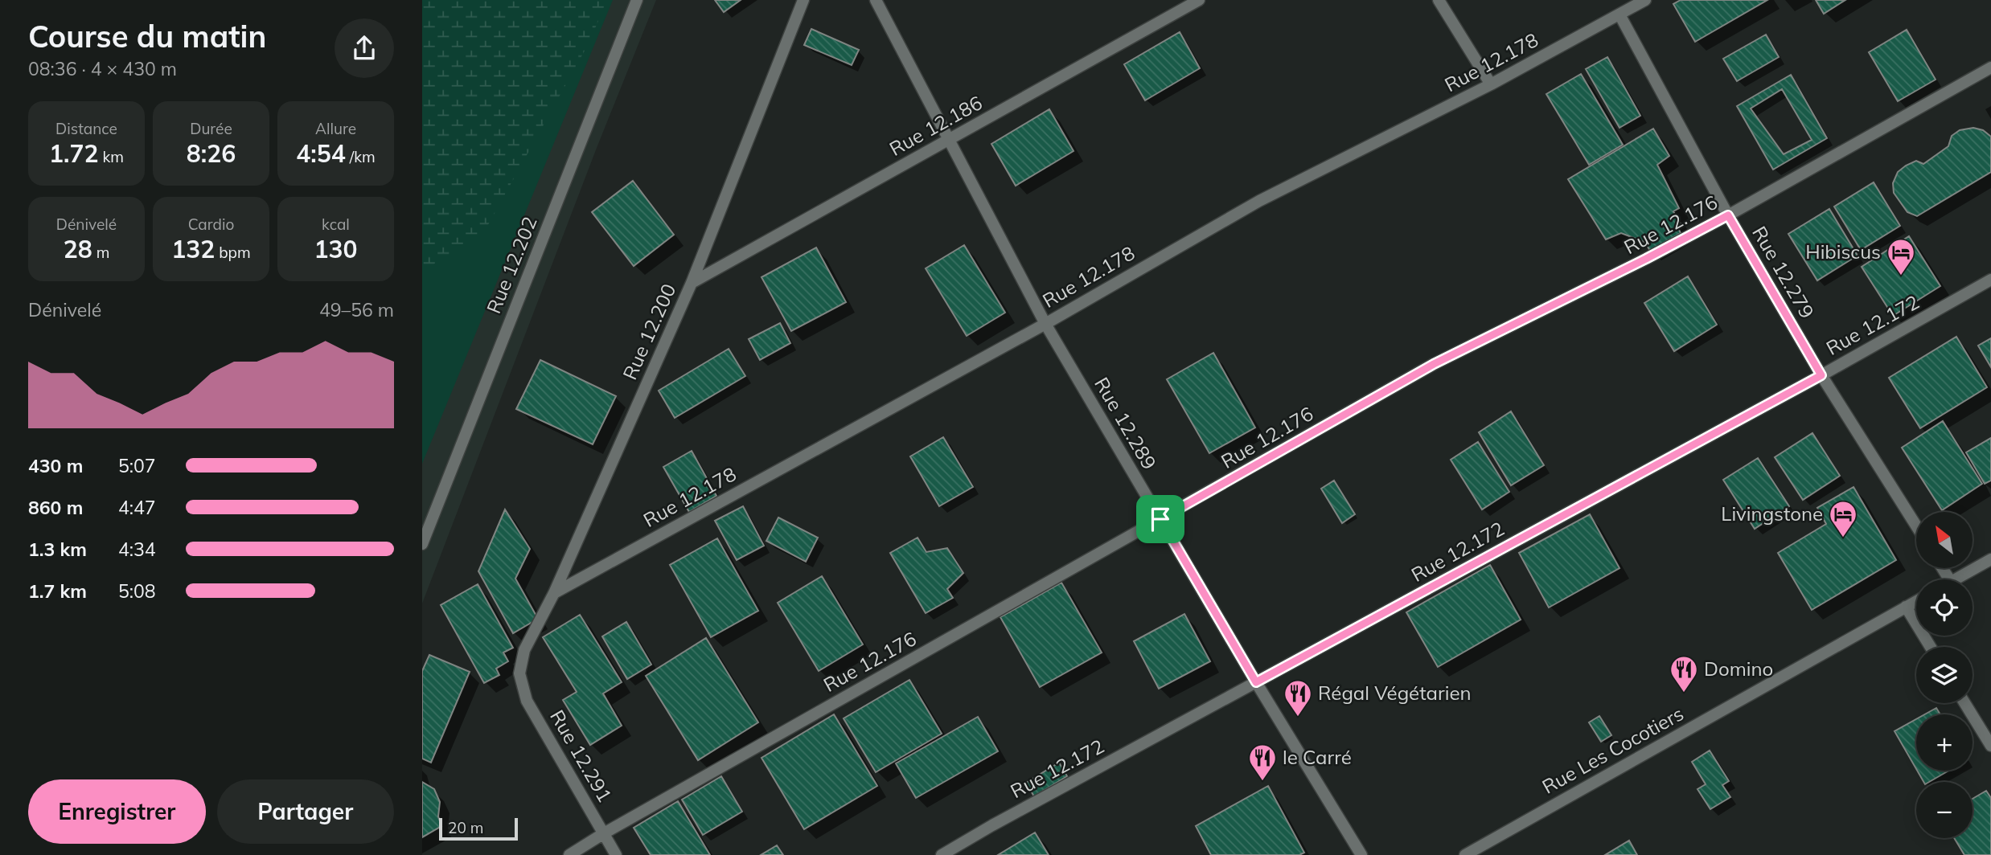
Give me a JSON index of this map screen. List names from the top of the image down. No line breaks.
{"streets":{"street":["Rue 12.178","Rue 12.186","Rue 12.176","Rue 12.202","Rue 12.279","Rue 12.172","Rue 12.200","Rue 12.289","Rue Les Cocotiers","Rue 12.291"]},"crossings":[["Rue 12.178","Rue 12.279"],["Rue 12.178","Rue 12.200"],["Rue 12.178","Rue 12.289"],["Rue 12.186","Rue 12.200"],["Rue 12.186","Rue 12.289"],["Rue 12.176","Rue 12.279"],["Rue 12.176","Rue 12.289"],["Rue 12.176","Rue 12.291"],["Rue 12.279","Rue 12.172"],["Rue 12.172","Rue 12.289"],["Rue 12.200","Rue 12.291"]],"places":{"hotel":["Hibiscus","Livingstone"],"restaurant":["Domino","Régal Végétarien","le Carré"]},"scale_bar":"20 m","north":"top left","page":{"heading":["Course du matin","08:36 · 4 × 430 m"],"stats":[["Distance","1.72 km"],["Durée","8:26"],["Allure","4:54 /km"],["Dénivelé","28 m"],["Cardio","132 bpm"],["kcal","130"]],"chart":["Dénivelé","49–56 m"],"list":[{"name":"430 m","note":"5:07"},{"name":"860 m","note":"4:47"},{"name":"1.3 km","note":"4:34"},{"name":"1.7 km","note":"5:08"}],"map_buttons":["+","−"],"buttons":["Enregistrer","Partager"],"scale":"20 m"}}
